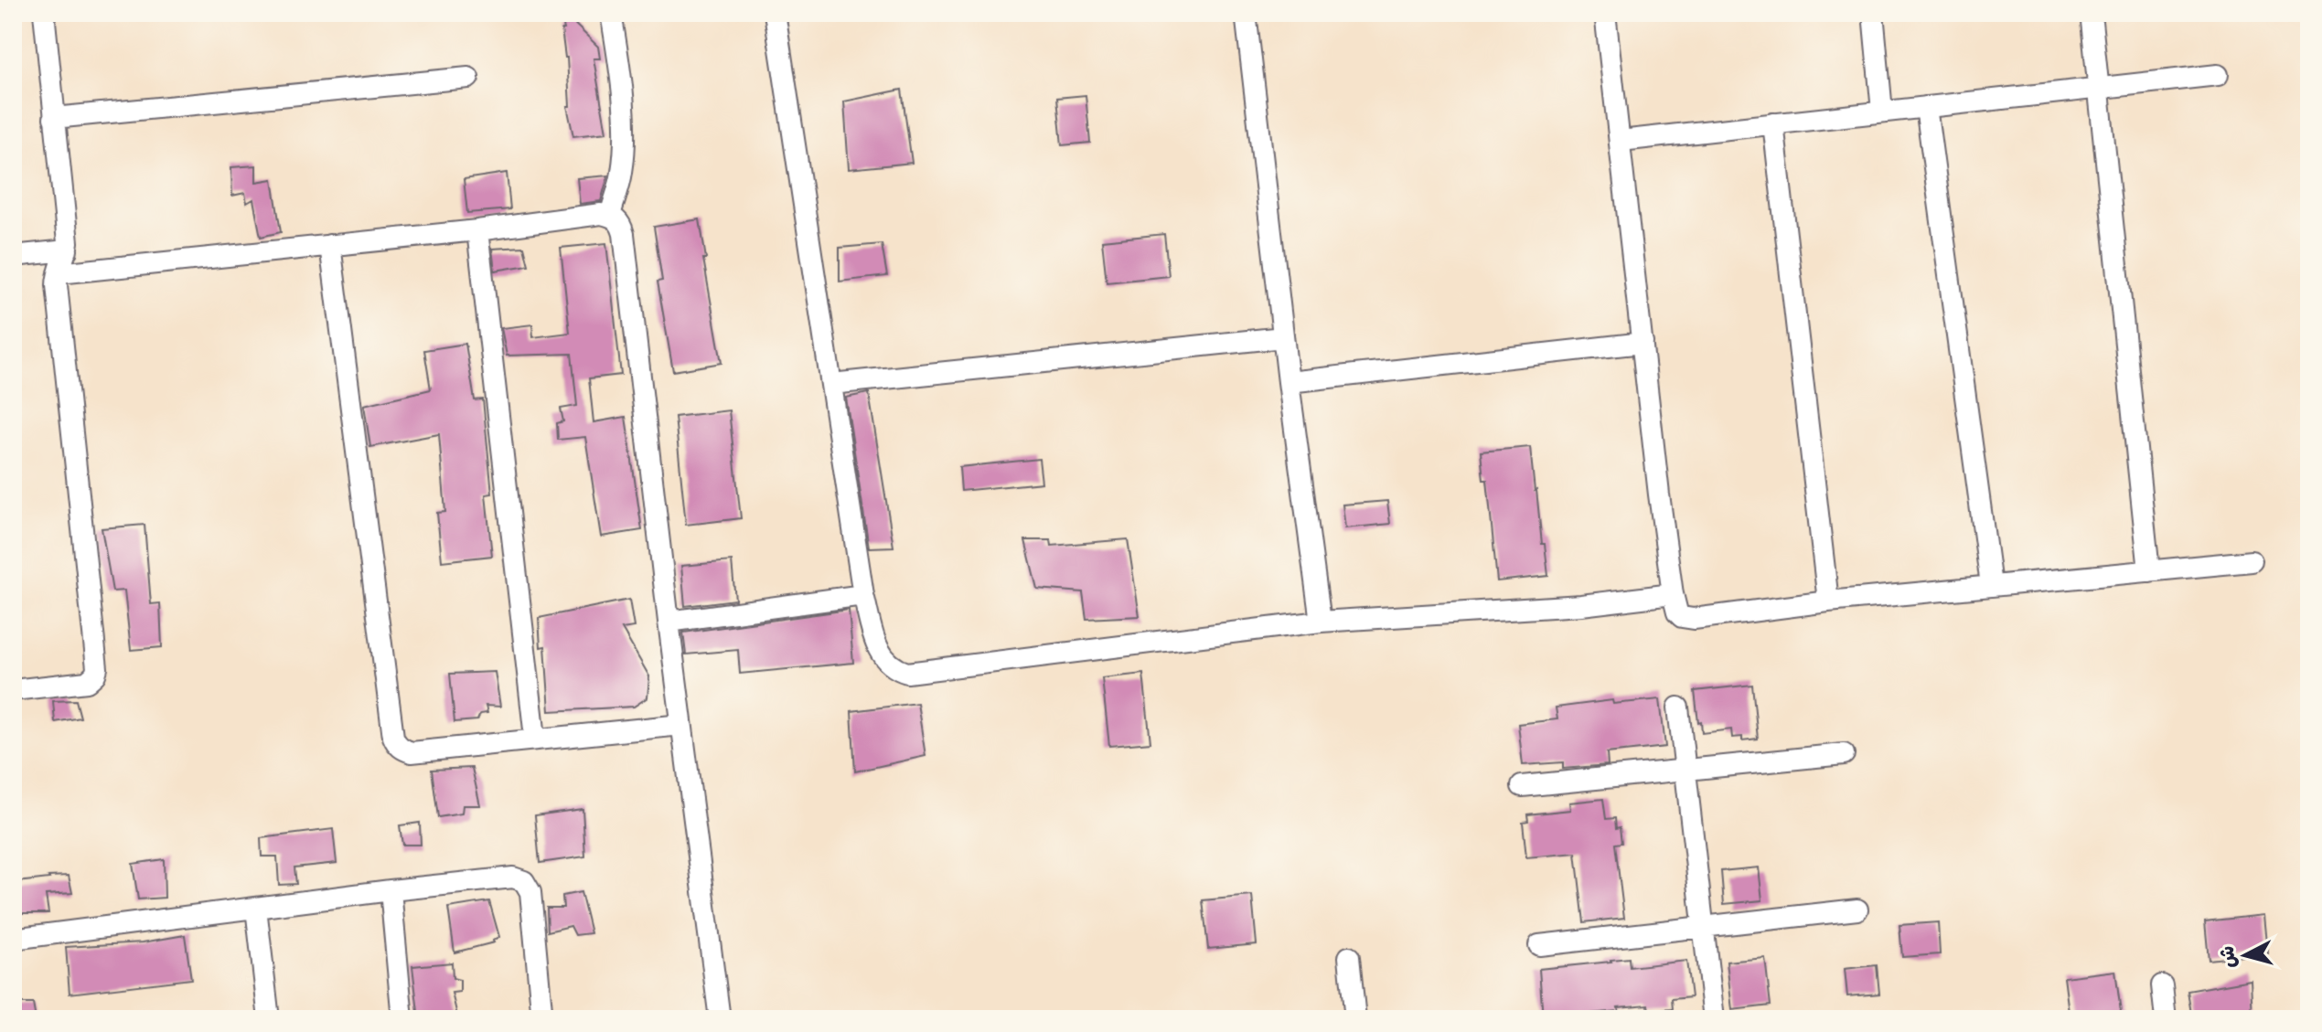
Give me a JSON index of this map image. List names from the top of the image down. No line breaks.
{"north":"left"}
